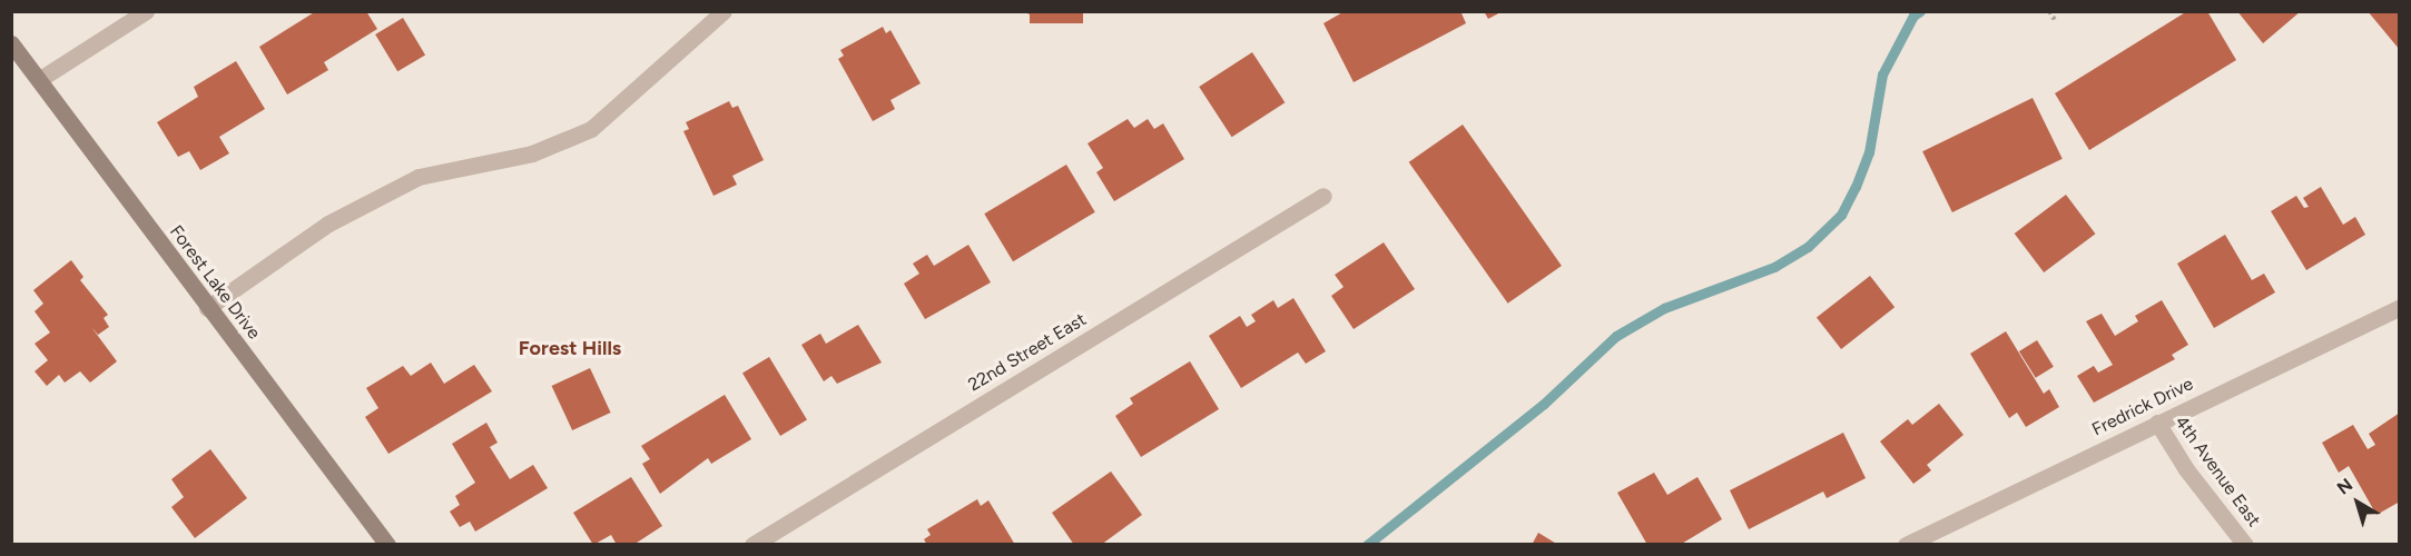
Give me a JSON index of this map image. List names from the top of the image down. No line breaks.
{"streets":{"street":["Forest Lake Drive","22nd Street East","Fredrick Drive","4th Avenue East"]},"crossings":[["Fredrick Drive","4th Avenue East"]],"districts":["Forest Hills"],"north":"top left"}
